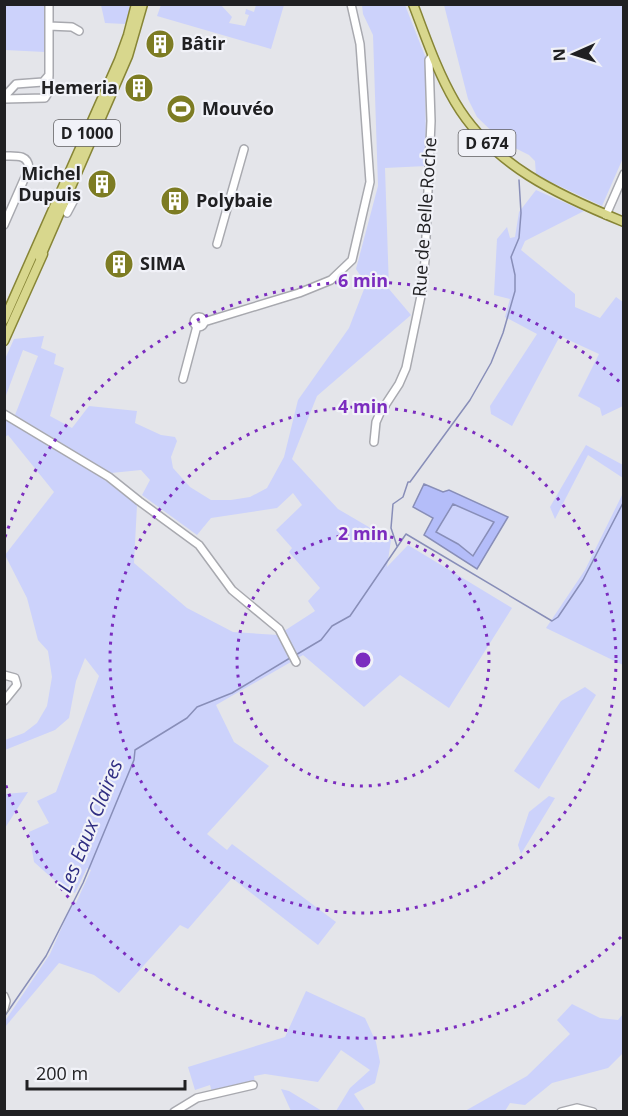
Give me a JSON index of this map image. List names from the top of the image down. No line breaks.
{"streets":{"main road":["D 1000","D 674"],"street":["Rue de Belle Roche"]},"crossings":[["D 674","Rue de Belle Roche"]],"water":["Les Eaux Claires"],"places":{"building":["Bâtir","Hemeria","Michel Dupuis","Polybaie","SIMA"],"sports":["Mouvéo"]},"scale_bar":"200 m","north":"left","rings":["6 min","4 min","2 min"]}
